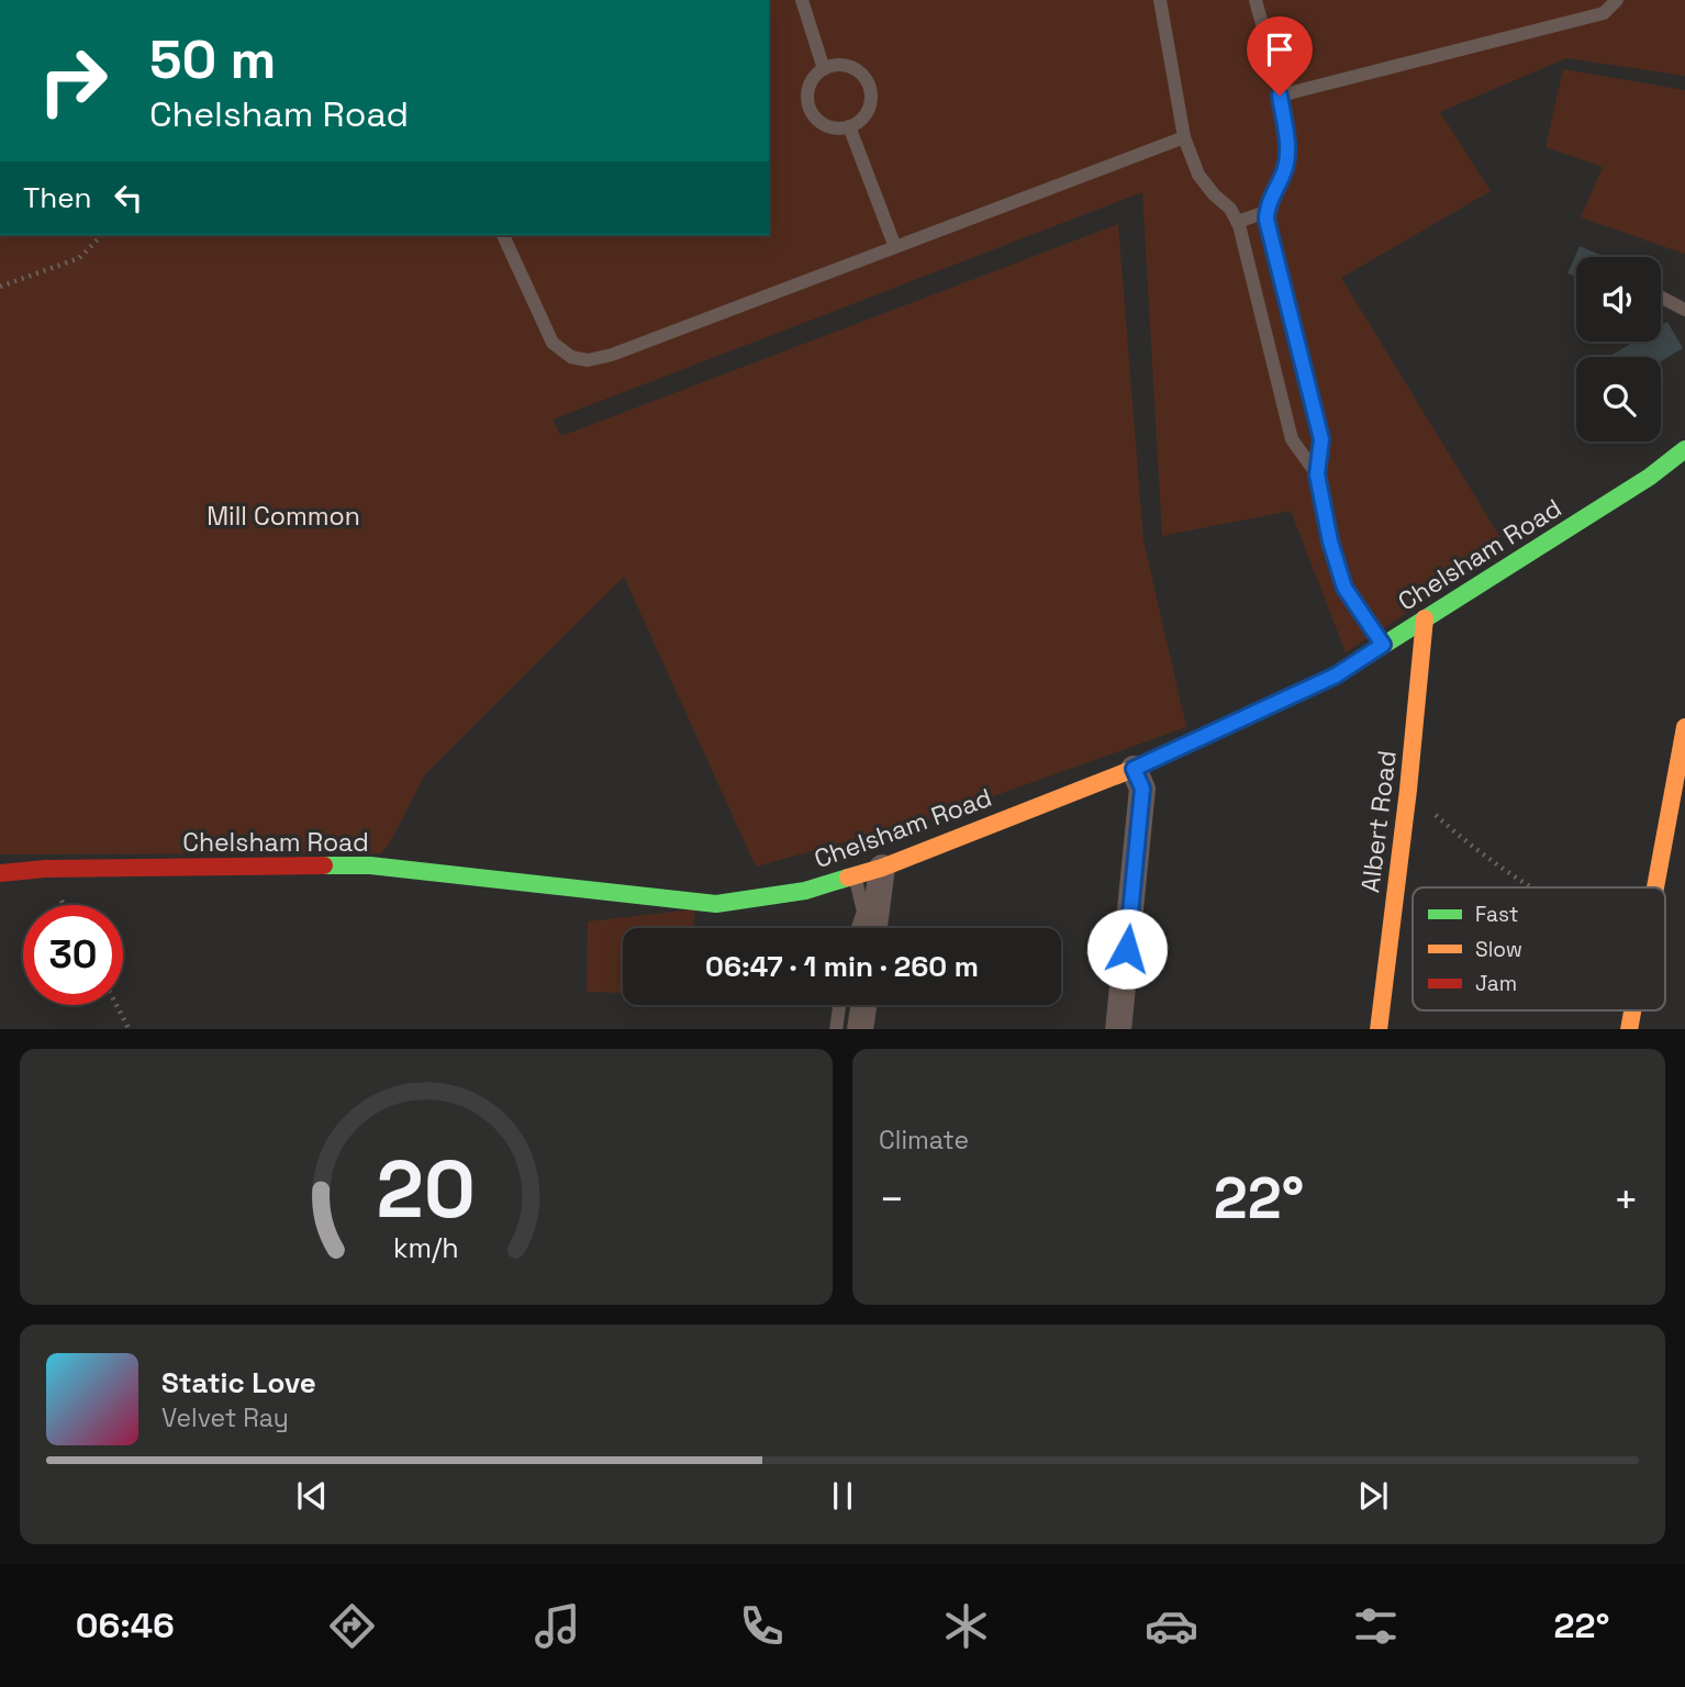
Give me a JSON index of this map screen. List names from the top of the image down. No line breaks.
{"streets":{"street":["Chelsham Road","Albert Road"]},"crossings":[["Chelsham Road","Albert Road"]],"parks":["Mill Common"],"legend":["Fast","Slow","Jam"],"page":{"turn":["50 m","Chelsham Road"],"then":"Then","limit":"30","trip":"06:47 · 1 min · 260 m","tile":"Climate","heat":["−","22°","+"],"song":["Static Love","Velvet Ray"],"tabs":["06:46","22°"],"gauge":["20","km/h"]}}
